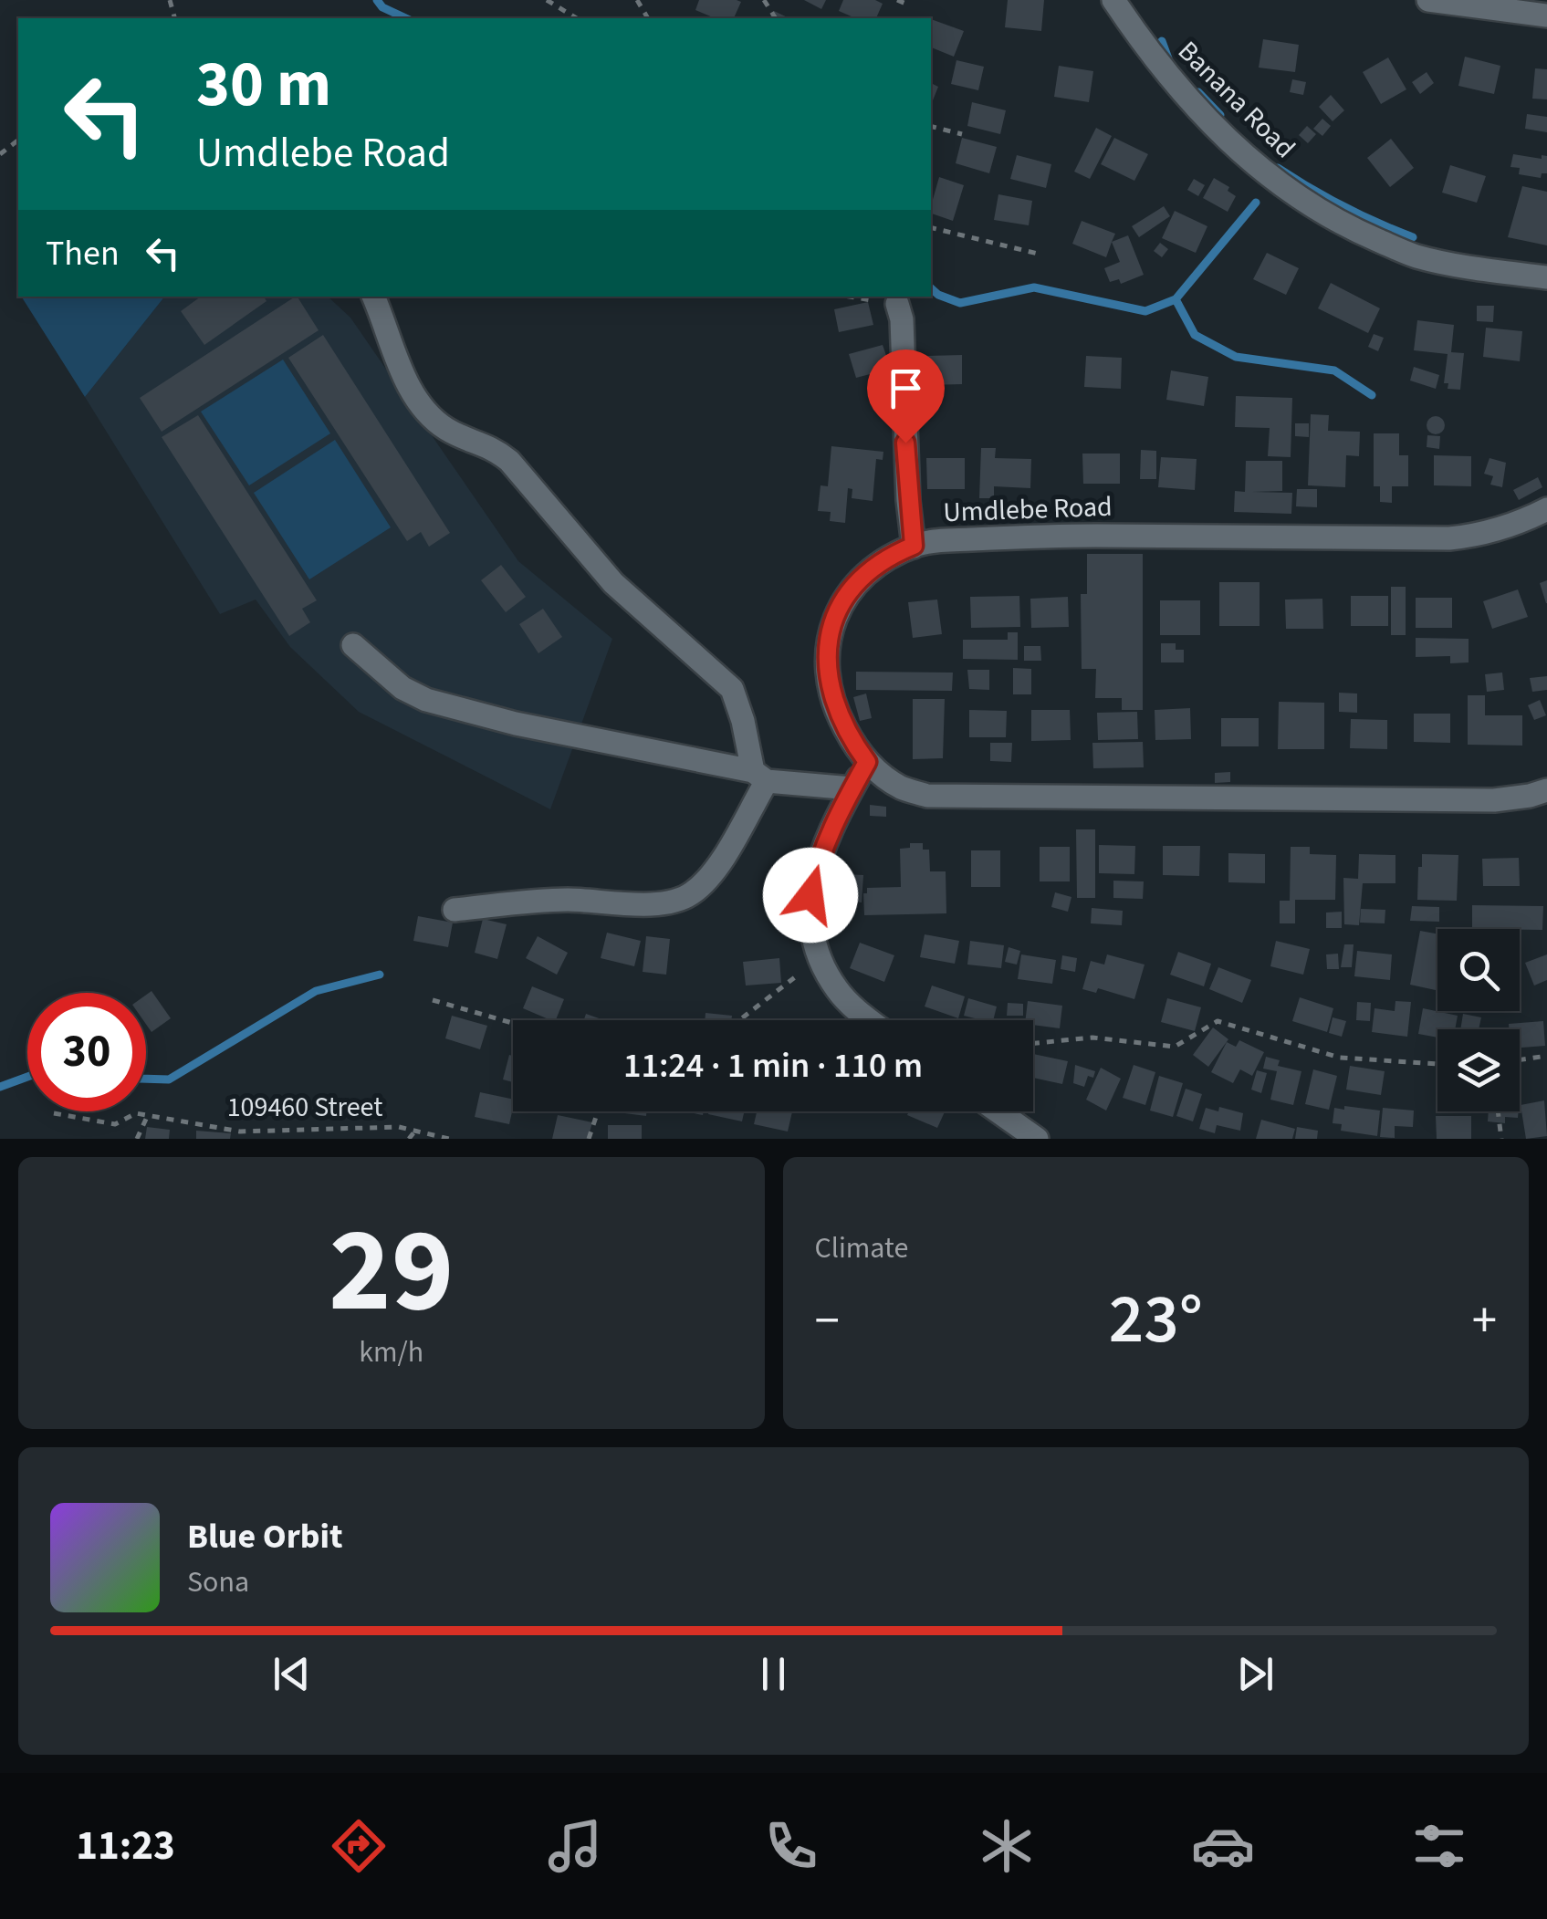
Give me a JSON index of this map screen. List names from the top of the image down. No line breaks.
{"streets":{"street":["Banana Road","Umdlebe Road"],"path":["109460 Street"]},"page":{"turn":["30 m","Umdlebe Road"],"then":"Then","limit":"30","trip":"11:24 · 1 min · 110 m","tile":[["29","km/h"],"Climate"],"heat":["−","23°","+"],"song":["Blue Orbit","Sona"],"tabs":"11:23"}}
